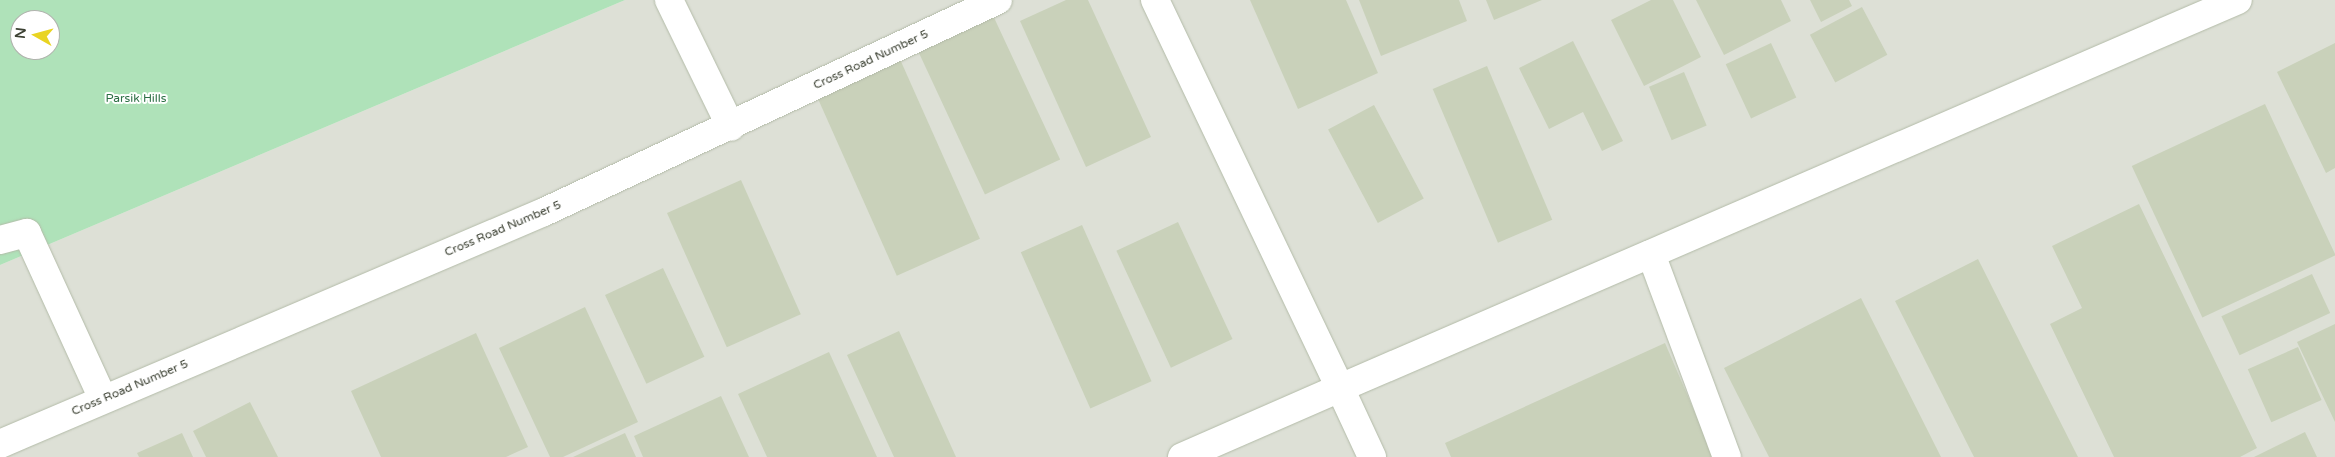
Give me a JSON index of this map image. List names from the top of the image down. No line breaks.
{"streets":{"street":["Cross Road Number 5"]},"parks":["Parsik Hills"],"north":"left"}
